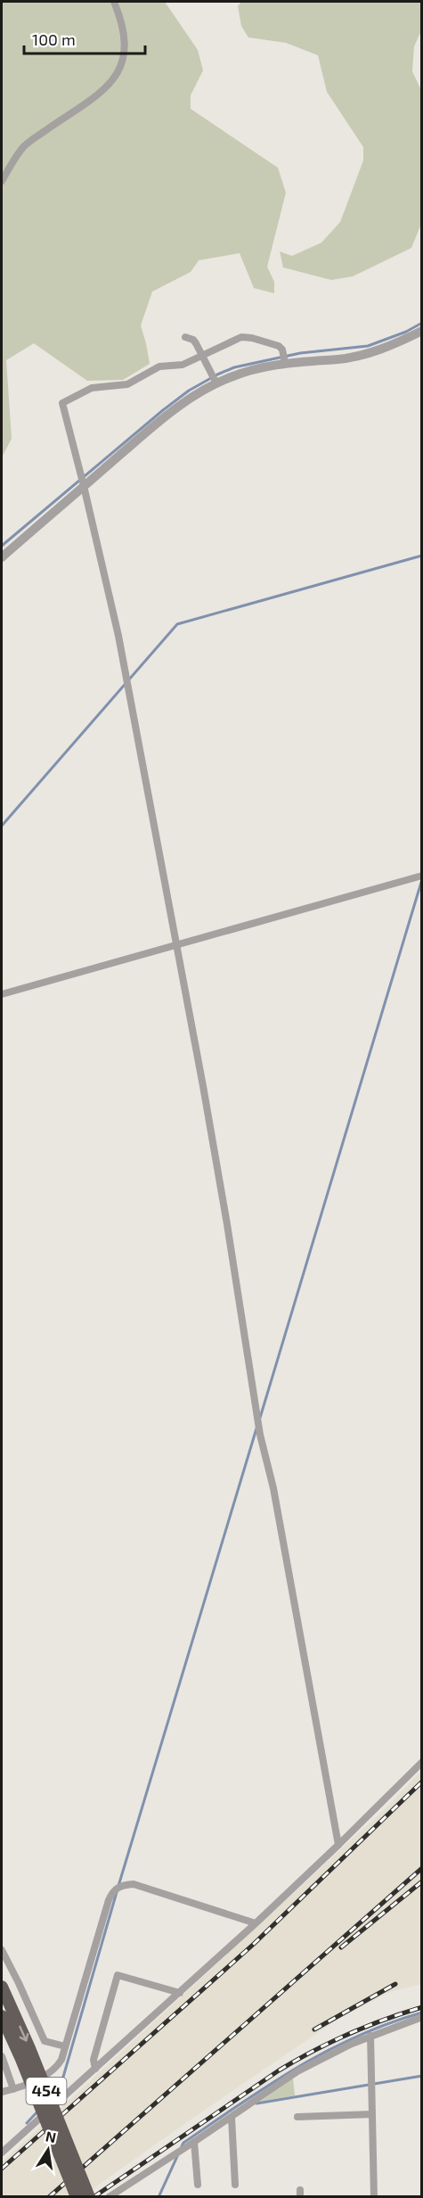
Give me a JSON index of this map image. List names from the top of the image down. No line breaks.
{"streets":{"highway":["454"]},"scale_bar":"100 m","north":"top"}
